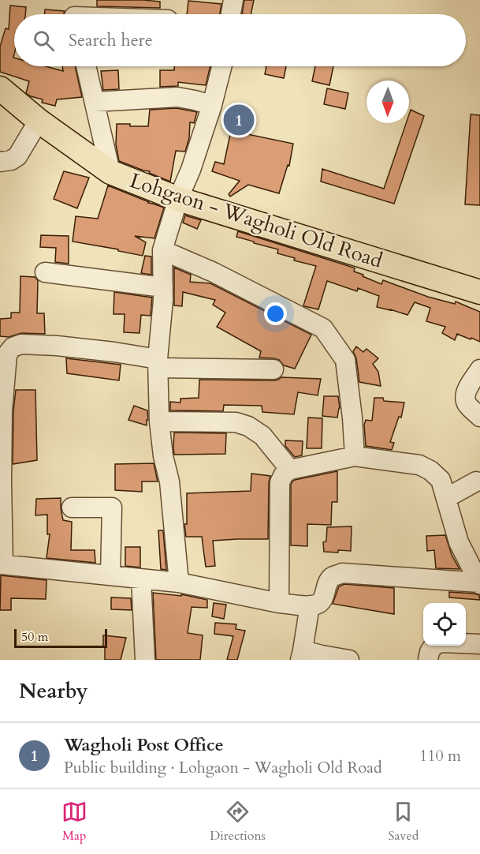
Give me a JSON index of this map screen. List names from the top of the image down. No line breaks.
{"streets":{"main road":["Lohgaon - Wagholi Old Road"]},"scale_bar":"50 m","north":"bottom","page":{"search":"Search here","pins":"1","scale":"50 m","heading":"Nearby","list":[{"mark":"1","name":"Wagholi Post Office","note":"Public building · Lohgaon - Wagholi Old Road","value":"110 m"}],"nav":["Map","Directions","Saved"]}}
